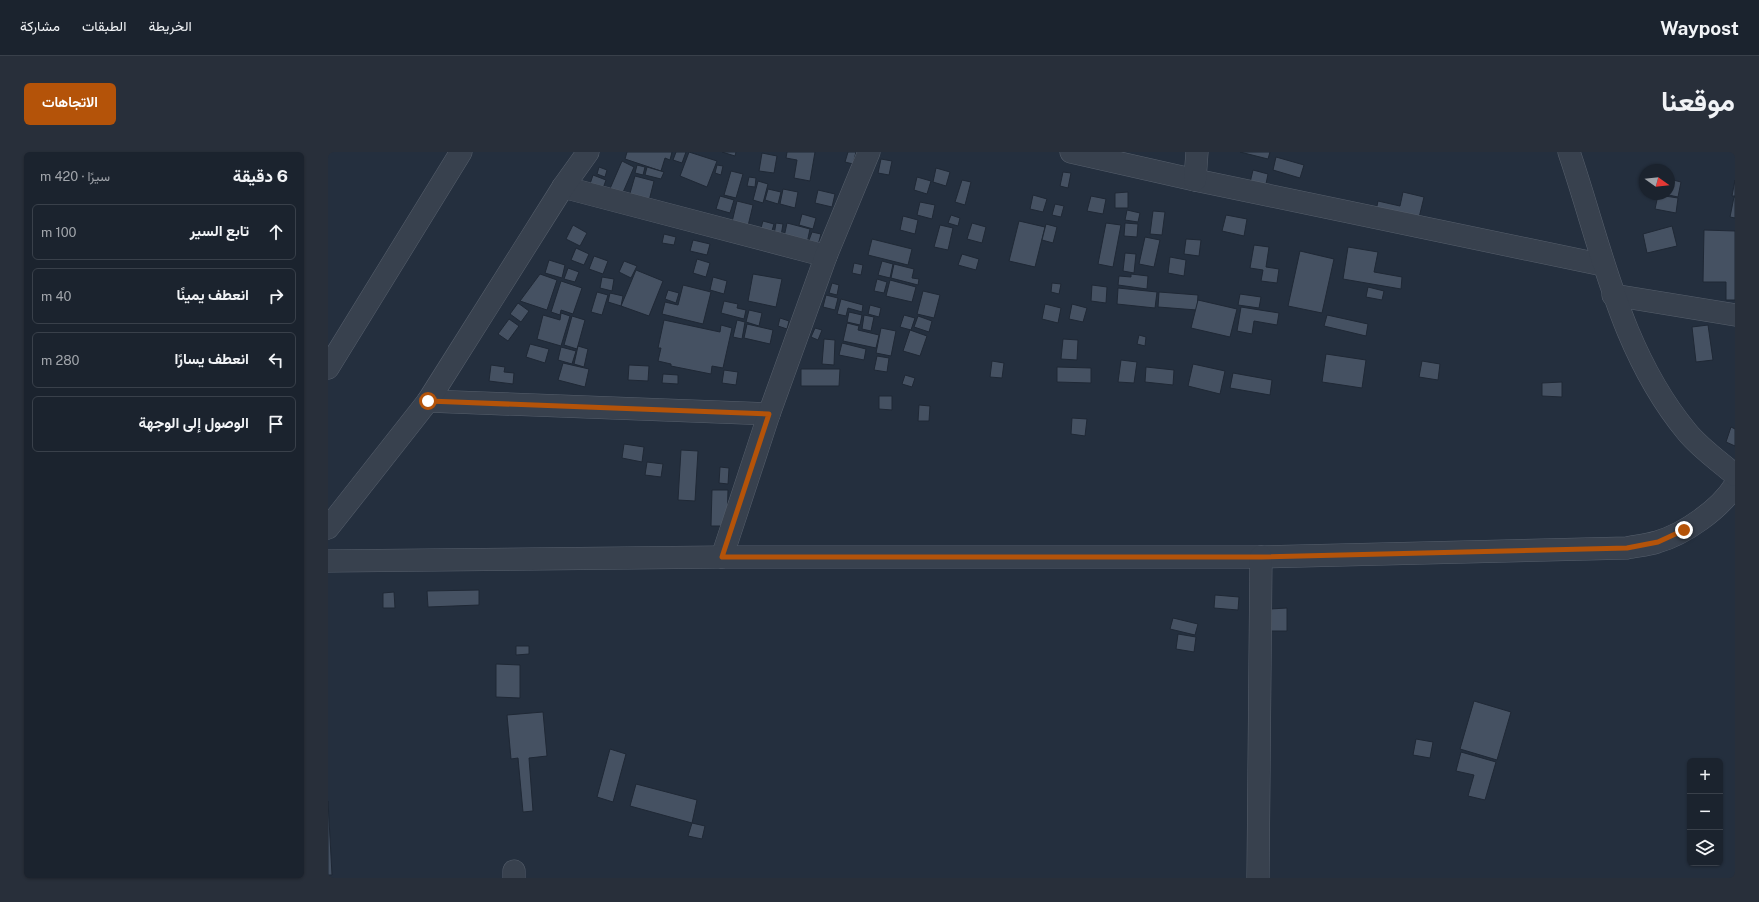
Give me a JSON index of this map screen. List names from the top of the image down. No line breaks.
{"north":"right","page":{"header":"Waypost","nav":["الخريطة","الطبقات","مشاركة"],"title":"موقعنا","buttons":"الاتجاهات","heading":["6 دقيقة","سيرًا · 420 m"],"list":[["تابع السير","100 m"],["انعطف يمينًا","40 m"],["انعطف يسارًا","280 m"],"الوصول إلى الوجهة"],"map_buttons":["+","−"]}}
